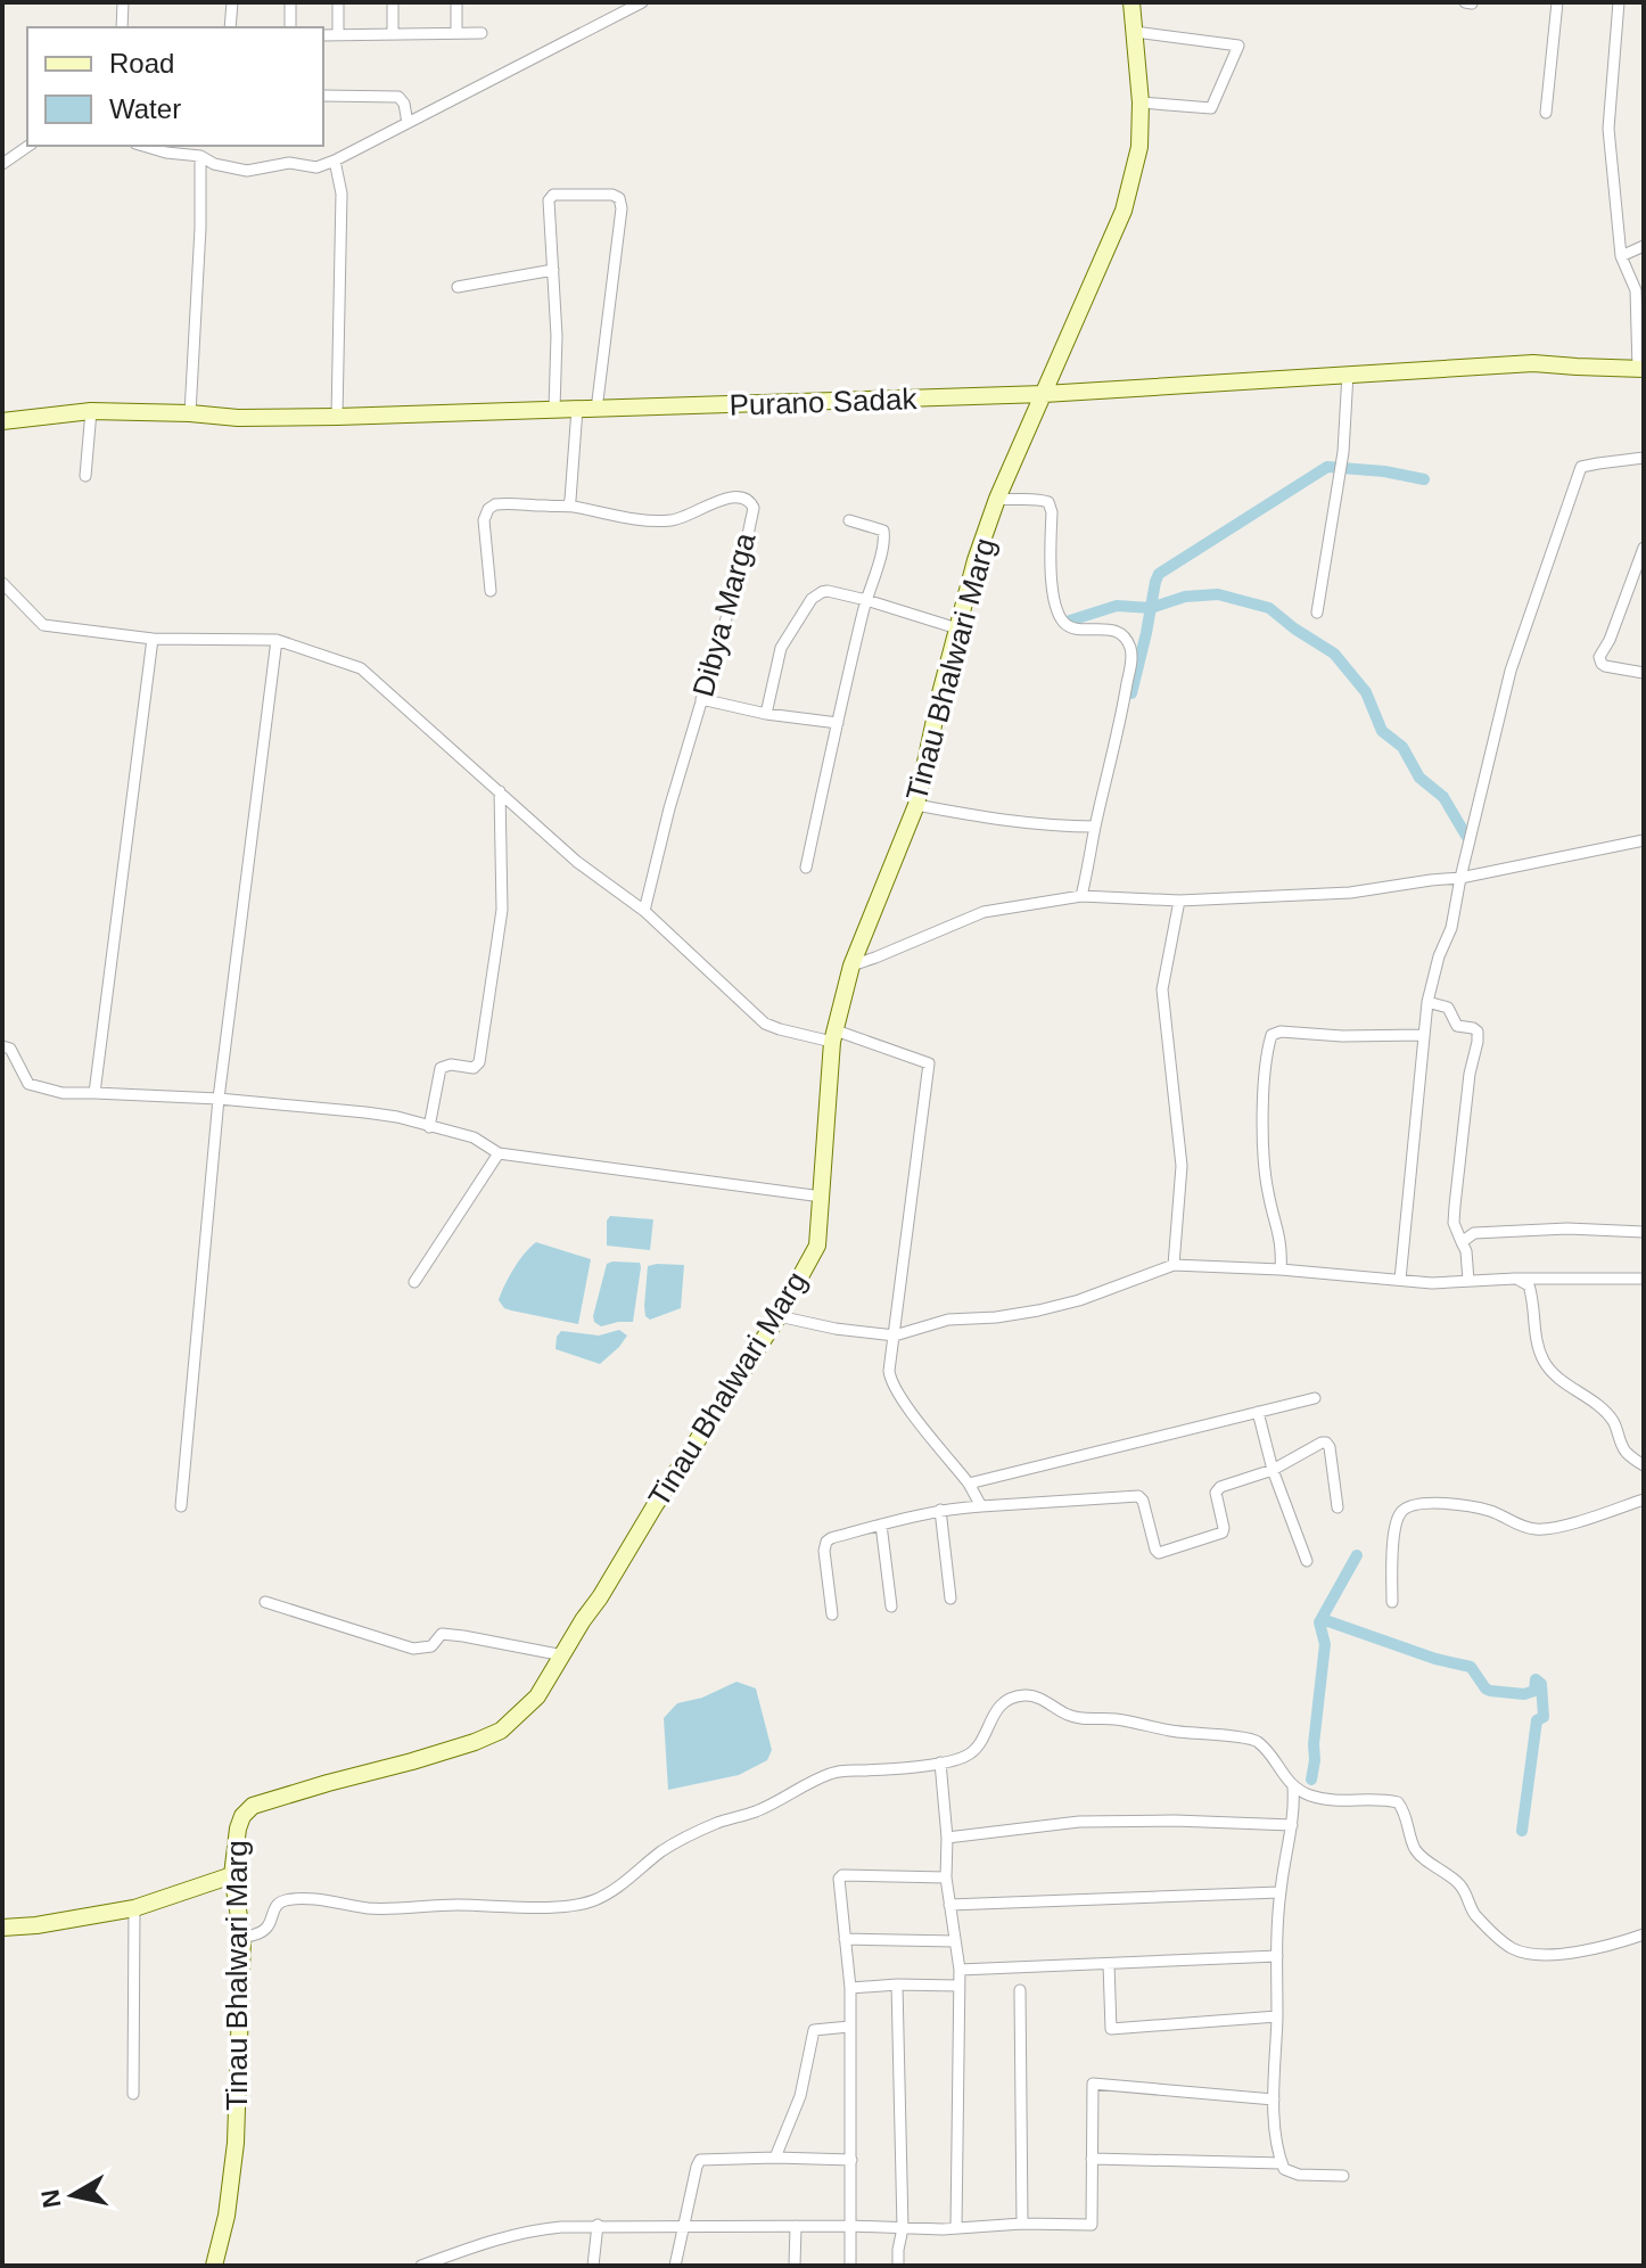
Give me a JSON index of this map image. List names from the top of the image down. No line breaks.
{"streets":{"street":["Purano Sadak","Dibya Marga","Tinau Bhalwari Marg"]},"crossings":[["Purano Sadak","Tinau Bhalwari Marg"]],"legend":["Road","Water"],"north":"left"}
